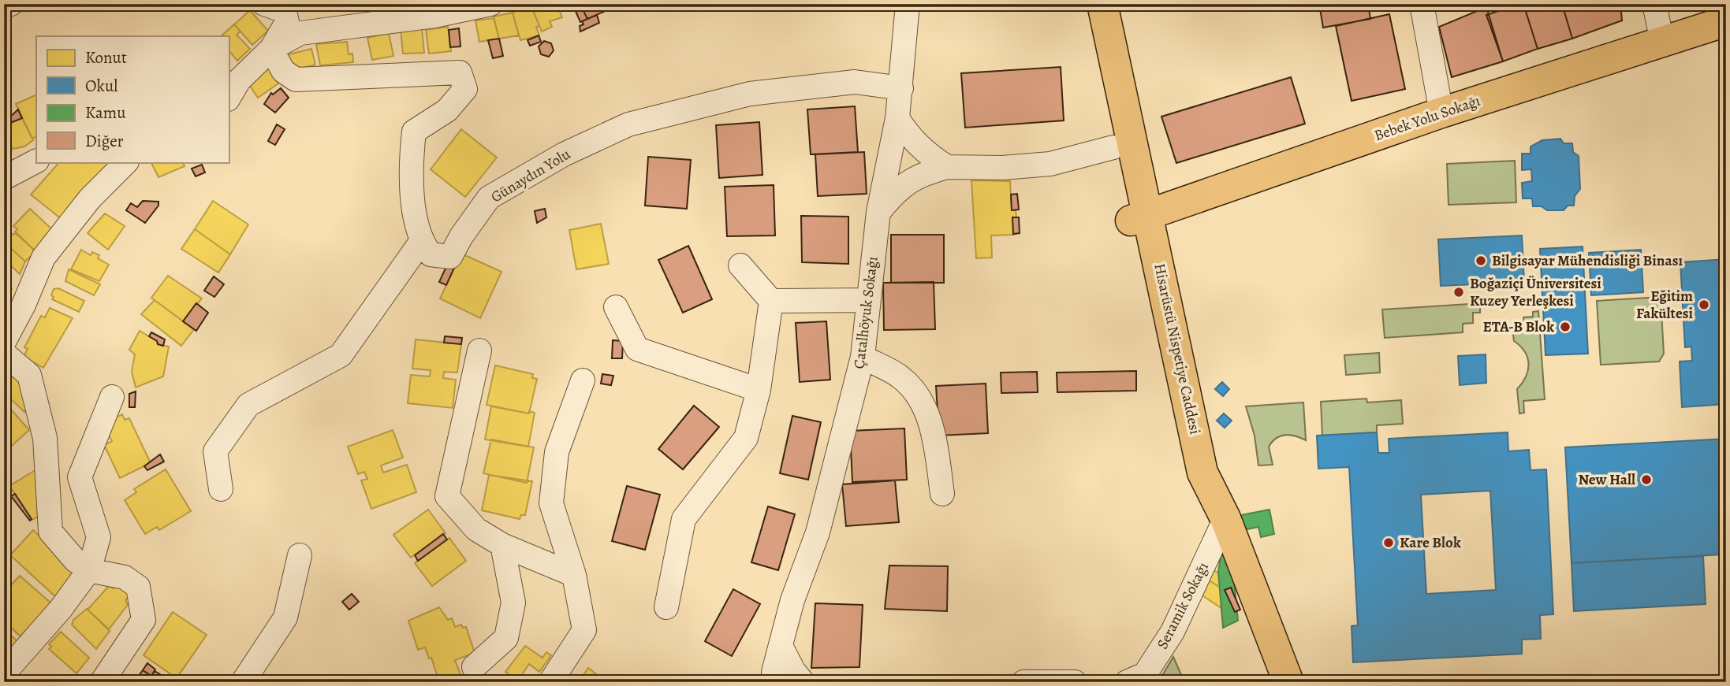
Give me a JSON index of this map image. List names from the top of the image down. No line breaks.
{"streets":{"main road":["Bebek Yolu Sokağı","Hisarüstü Nispetiye Caddesi"],"street":["Günaydın Yolu","Çatalhöyuk Sokağı","Seramik Sokağı"]},"crossings":[["Bebek Yolu Sokağı","Hisarüstü Nispetiye Caddesi"],["Günaydın Yolu","Çatalhöyuk Sokağı"],["Hisarüstü Nispetiye Caddesi","Seramik Sokağı"]],"places":["Bilgisayar Mühendisliği Binası","Boğaziçi Üniversitesi Kuzey Yerleşkesi","Eğitim Fakültesi","ETA-B Blok","New Hall","Kare Blok"],"legend":["Konut","Okul","Kamu","Diğer"]}
